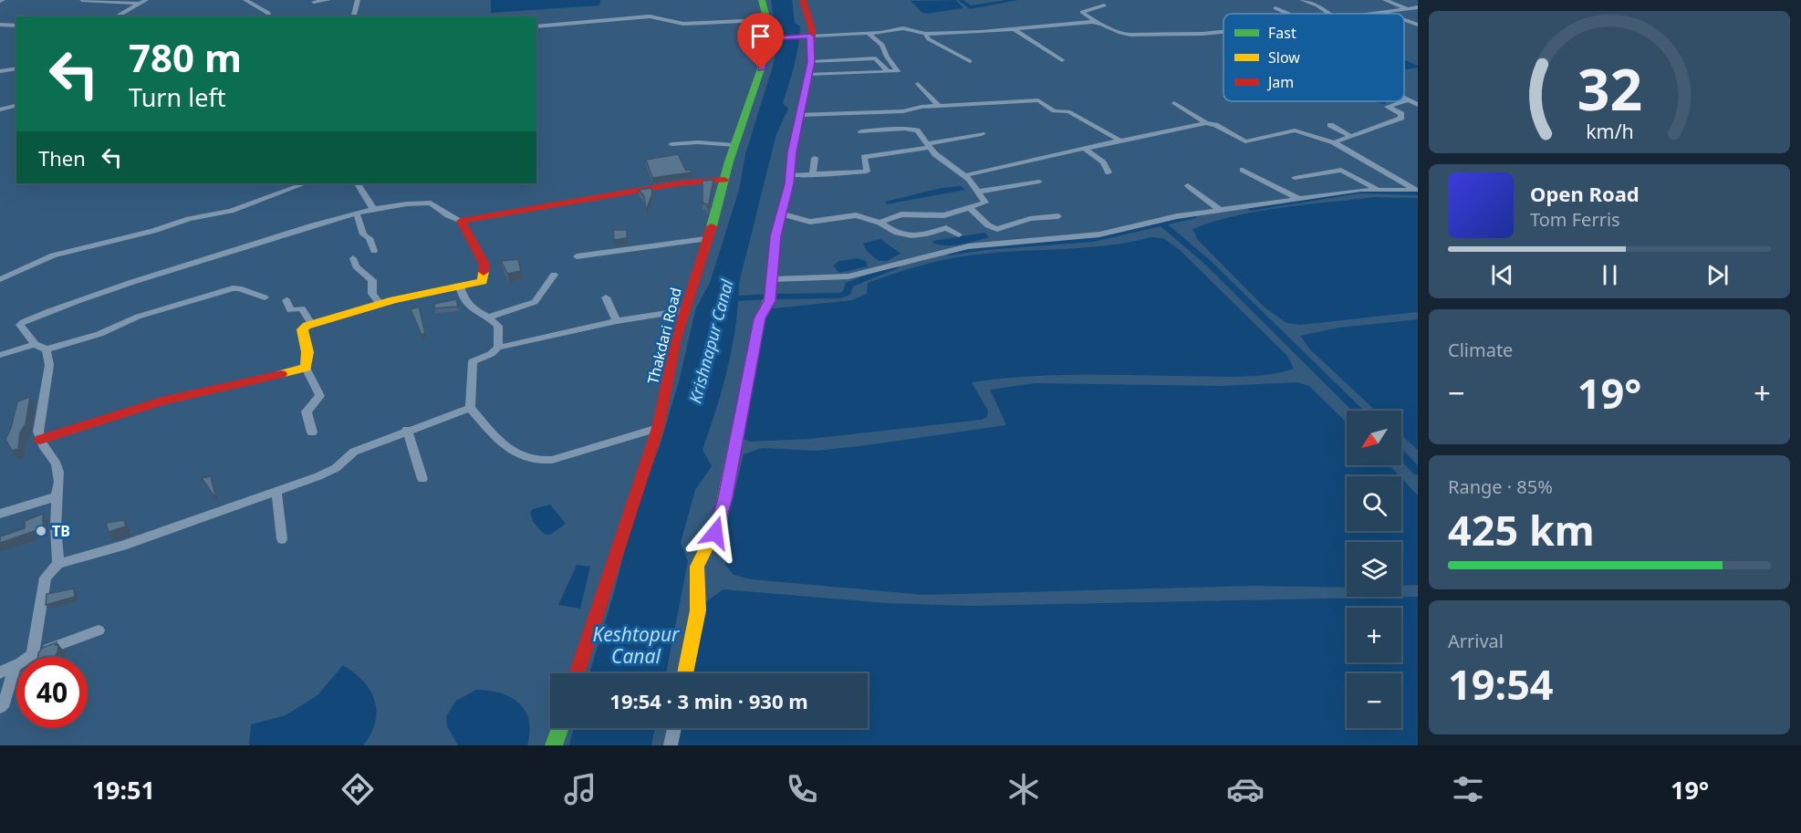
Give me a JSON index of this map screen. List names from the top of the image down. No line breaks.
{"streets":{"street":["Thakdari Road"]},"water":["Krishnapur Canal","Keshtopur Canal"],"places":["TB"],"legend":["Fast","Slow","Jam"],"north":"bottom left","page":{"turn":["780 m","Turn left"],"then":"Then","song":["Open Road","Tom Ferris"],"tile":["Climate",["Range · 85%","425 km"],["Arrival","19:54"]],"heat":["−","19°","+"],"map_buttons":["+","−"],"limit":"40","trip":"19:54 · 3 min · 930 m","tabs":["19:51","19°"],"gauge":["32","km/h"]}}
